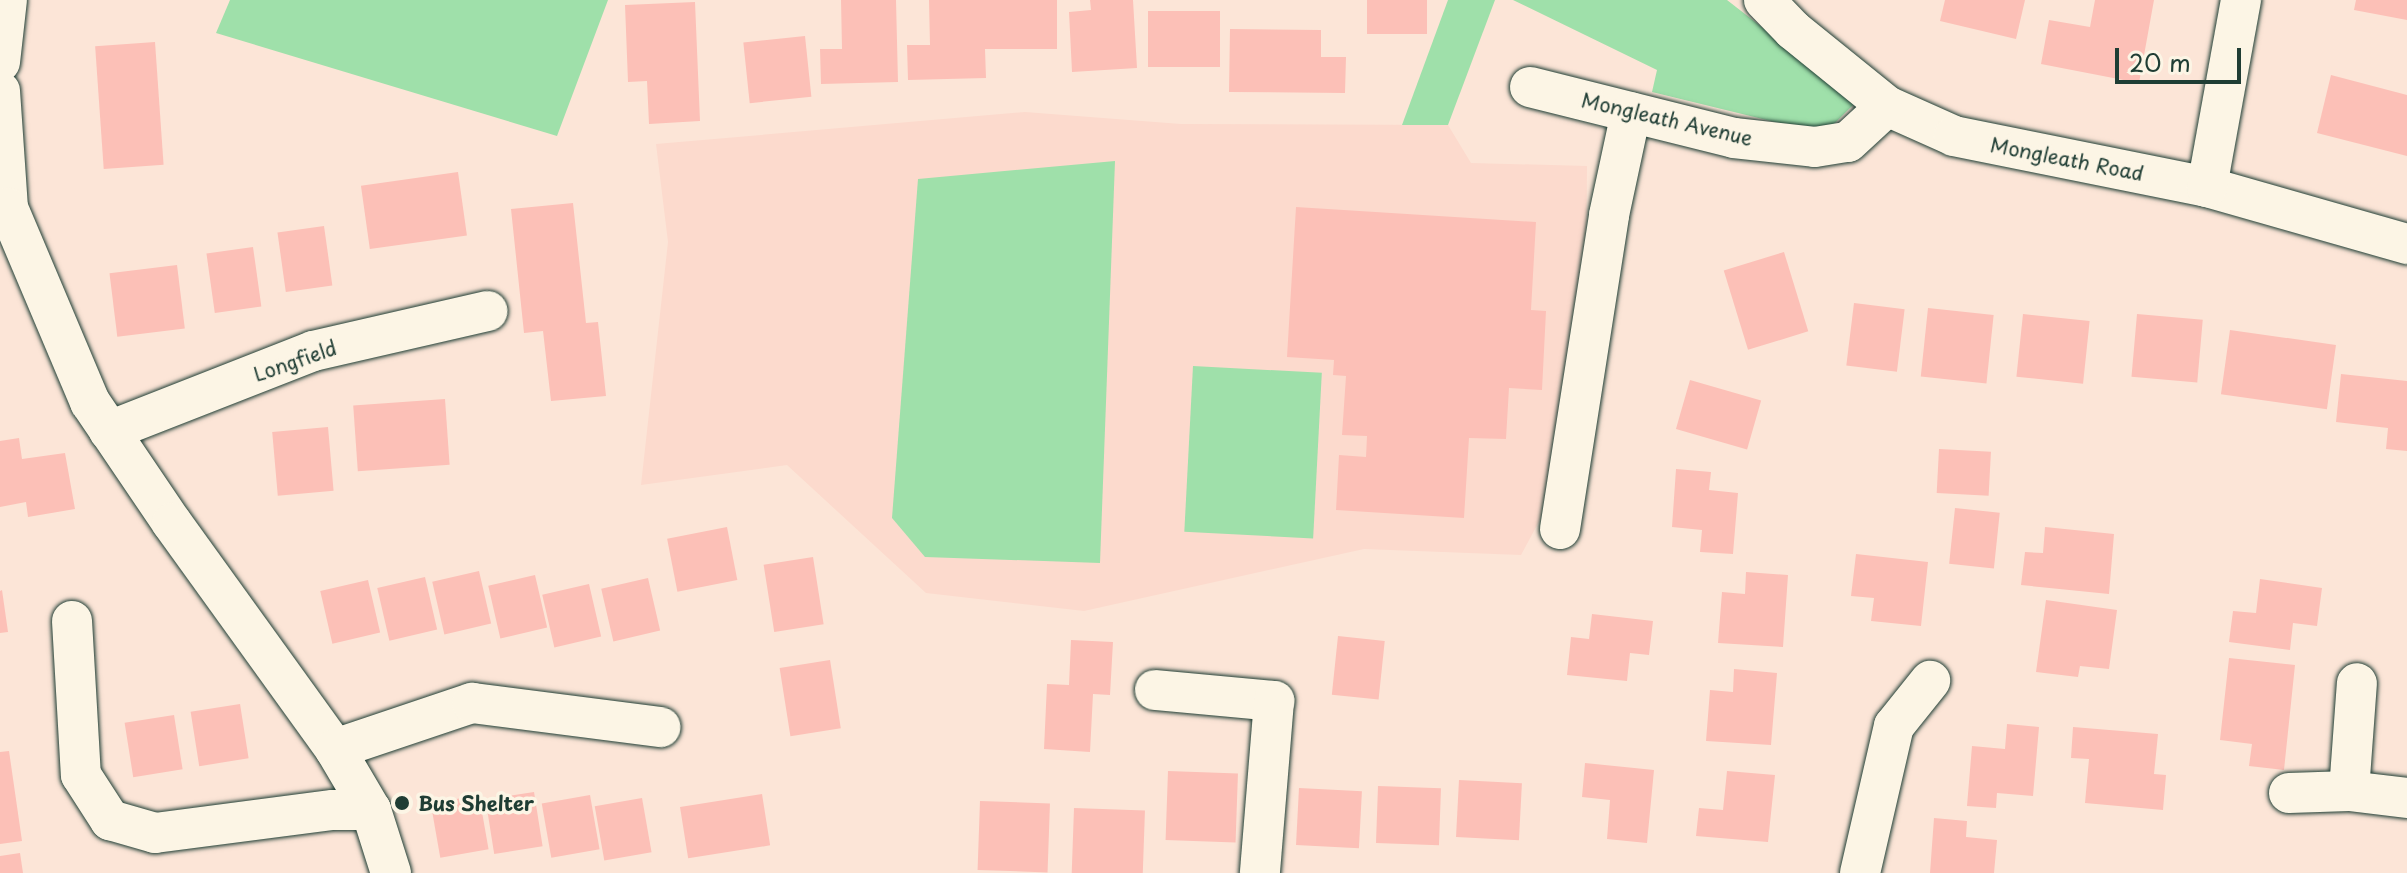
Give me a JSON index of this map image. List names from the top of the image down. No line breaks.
{"streets":{"street":["Mongleath Avenue","Mongleath Road","Longfield"]},"crossings":[["Mongleath Avenue","Mongleath Road"]],"places":["Bus Shelter"],"scale_bar":"20 m"}
